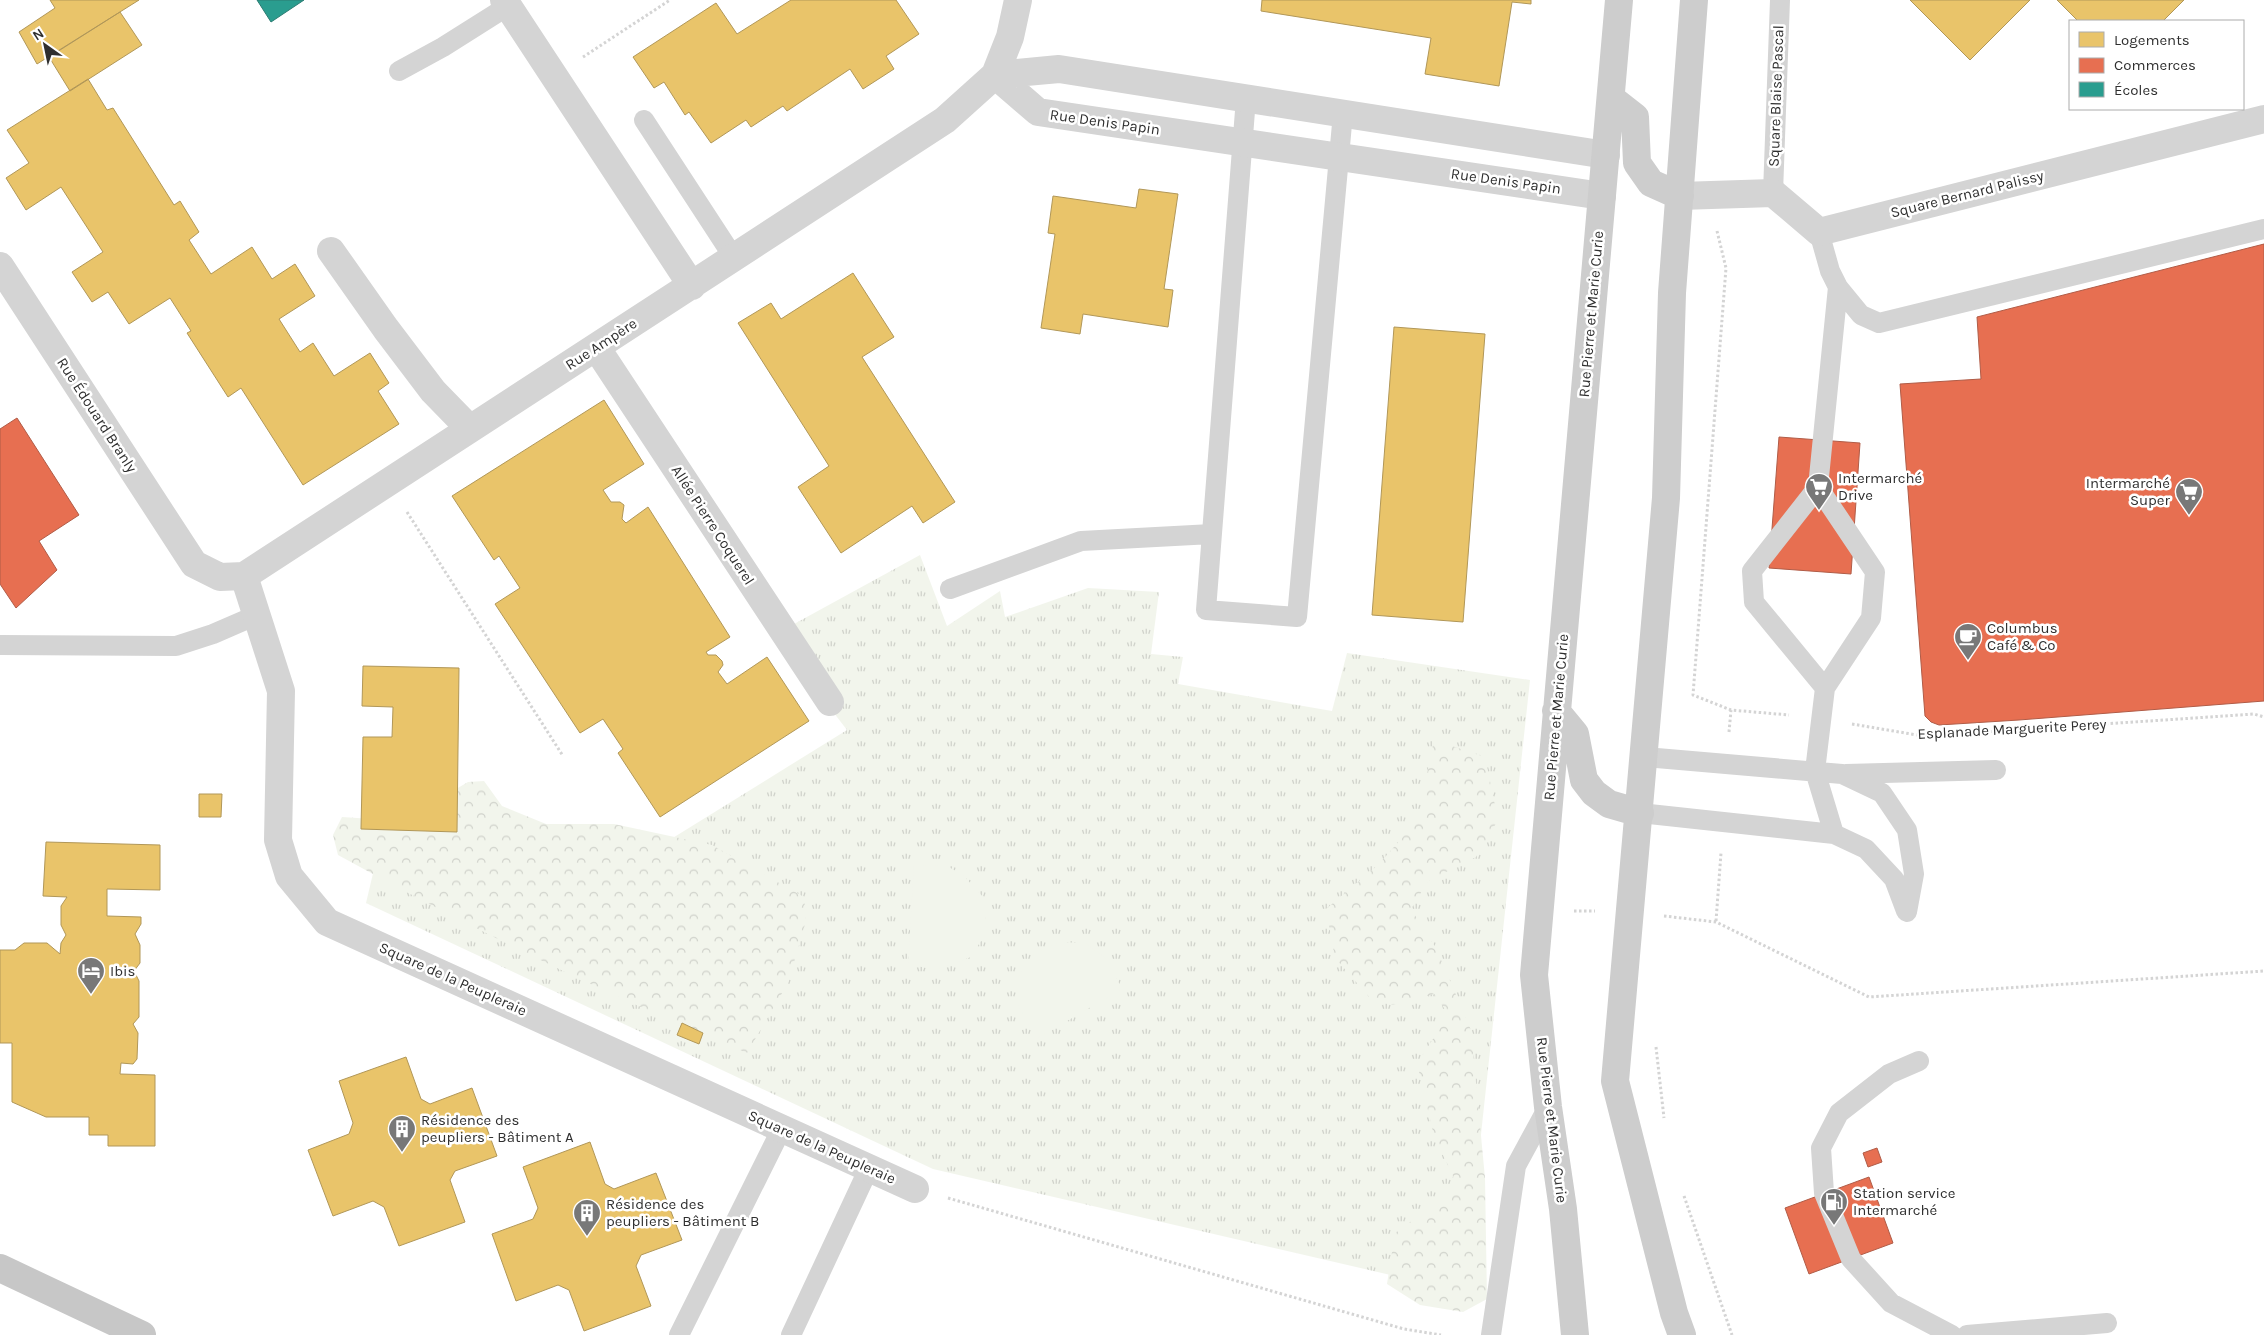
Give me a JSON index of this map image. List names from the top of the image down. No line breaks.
{"streets":{"main road":["Rue Pierre et Marie Curie"],"street":["Rue Denis Papin","Square Bernard Palissy","Rue Ampère","Rue Édouard Branly","Allée Pierre Coquerel","Square de la Peupleraie"],"lane":["Square Blaise Pascal"],"path":["Esplanade Marguerite Perey"]},"crossings":[["Rue Denis Papin","Rue Pierre et Marie Curie"],["Rue Denis Papin","Rue Ampère"],["Rue Ampère","Rue Édouard Branly"],["Rue Ampère","Allée Pierre Coquerel"],["Rue Ampère","Square de la Peupleraie"],["Rue Édouard Branly","Square de la Peupleraie"]],"places":{"supermarket":["Intermarché Drive","Intermarché Super"],"cafe":["Columbus Café & Co"],"hotel":["Ibis"],"building":["Résidence des peupliers - Bâtiment A","Résidence des peupliers - Bâtiment B"],"fuel station":["Station service Intermarché"]},"legend":["Logements","Commerces","Écoles"],"north":"top left"}
